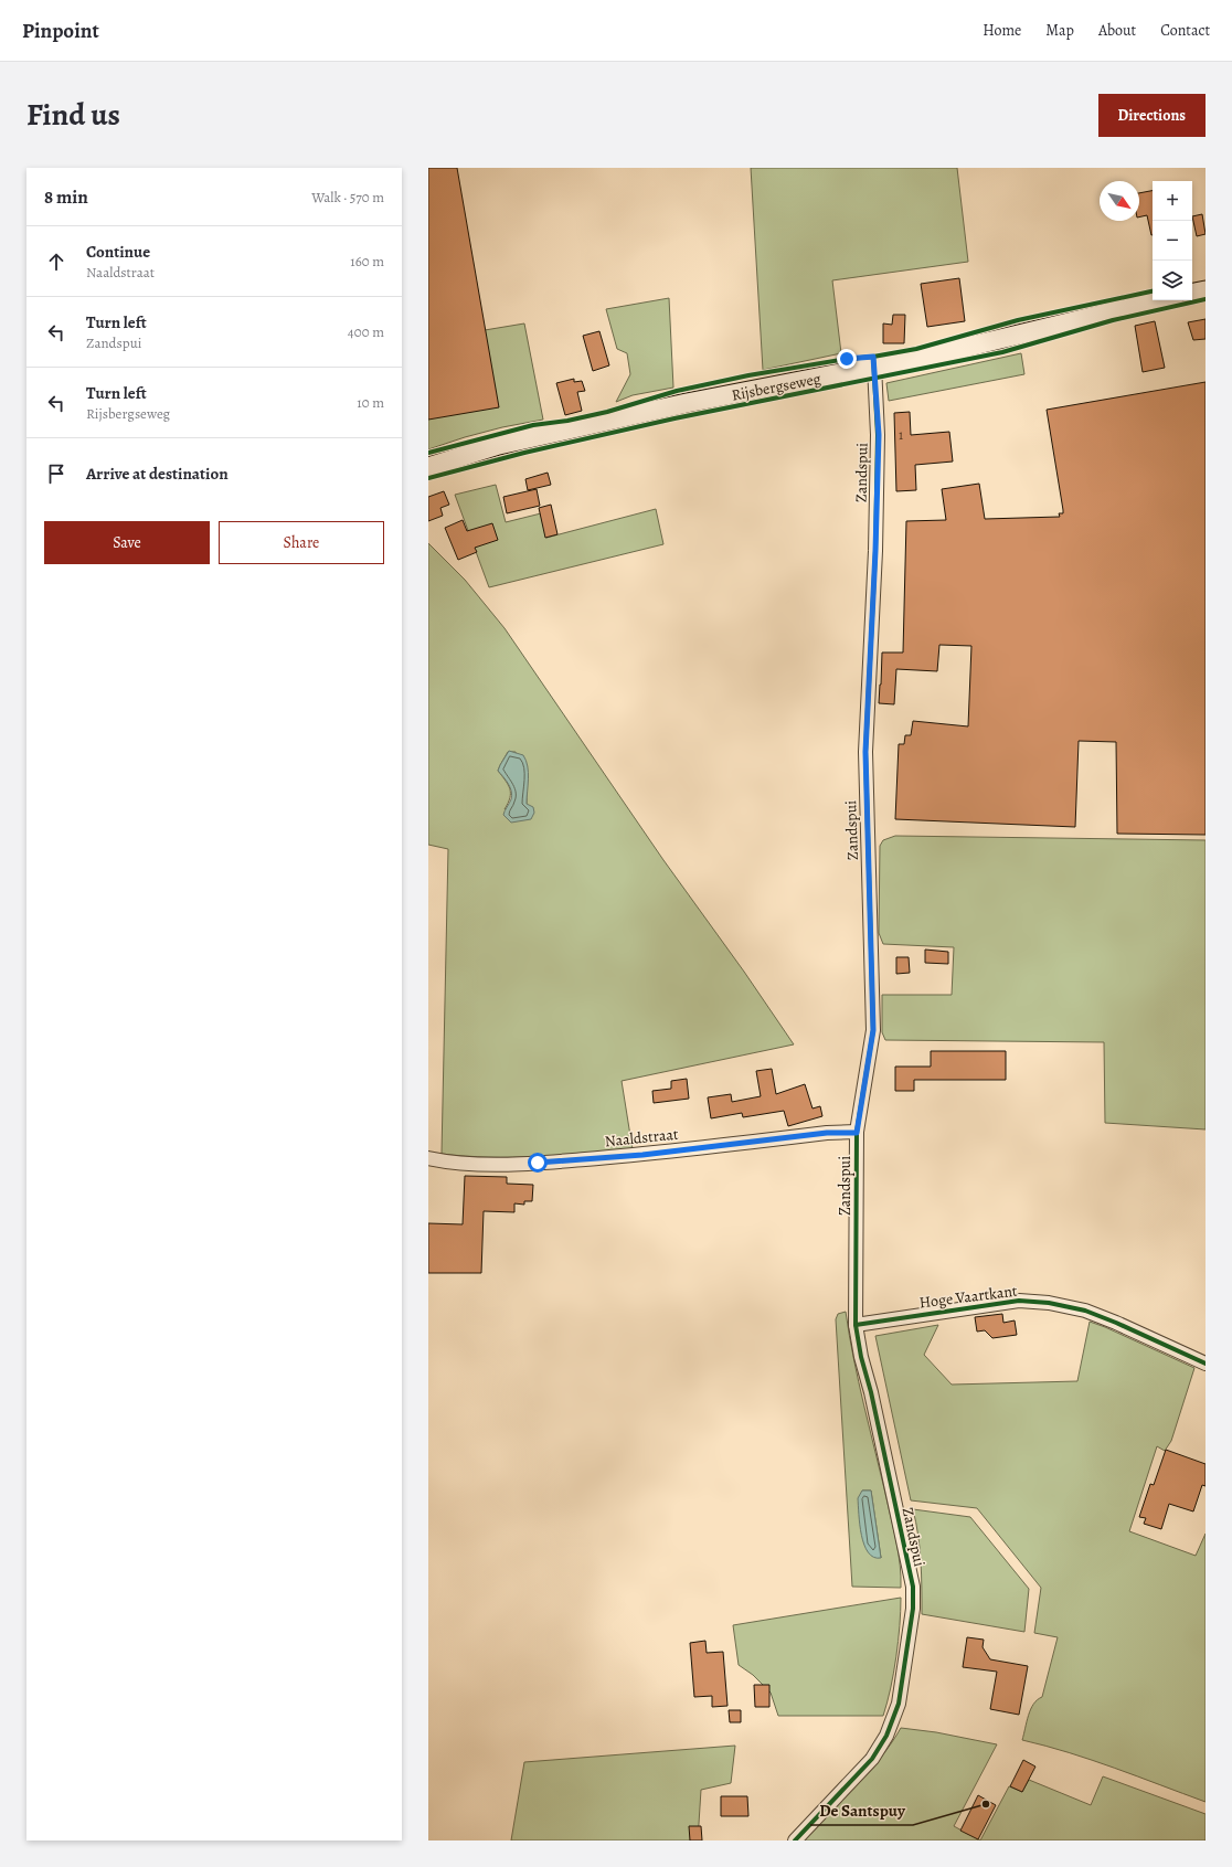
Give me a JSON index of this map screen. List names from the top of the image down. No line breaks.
{"streets":{"main road":["Rijsbergseweg"],"street":["Zandspui","Naaldstraat","Hoge Vaartkant"]},"crossings":[["Rijsbergseweg","Zandspui"],["Zandspui","Naaldstraat"],["Zandspui","Hoge Vaartkant"]],"places":["De Santspuy"],"house_numbers":["1"],"north":"bottom right","page":{"header":"Pinpoint","nav":["Home","Map","About","Contact"],"title":"Find us","buttons":["Directions",["Save","Share"]],"heading":["8 min","Walk · 570 m"],"map_buttons":["+","−"],"list":[["Continue","Naaldstraat","160 m"],["Turn left","Zandspui","400 m"],["Turn left","Rijsbergseweg","10 m"],"Arrive at destination"]}}
